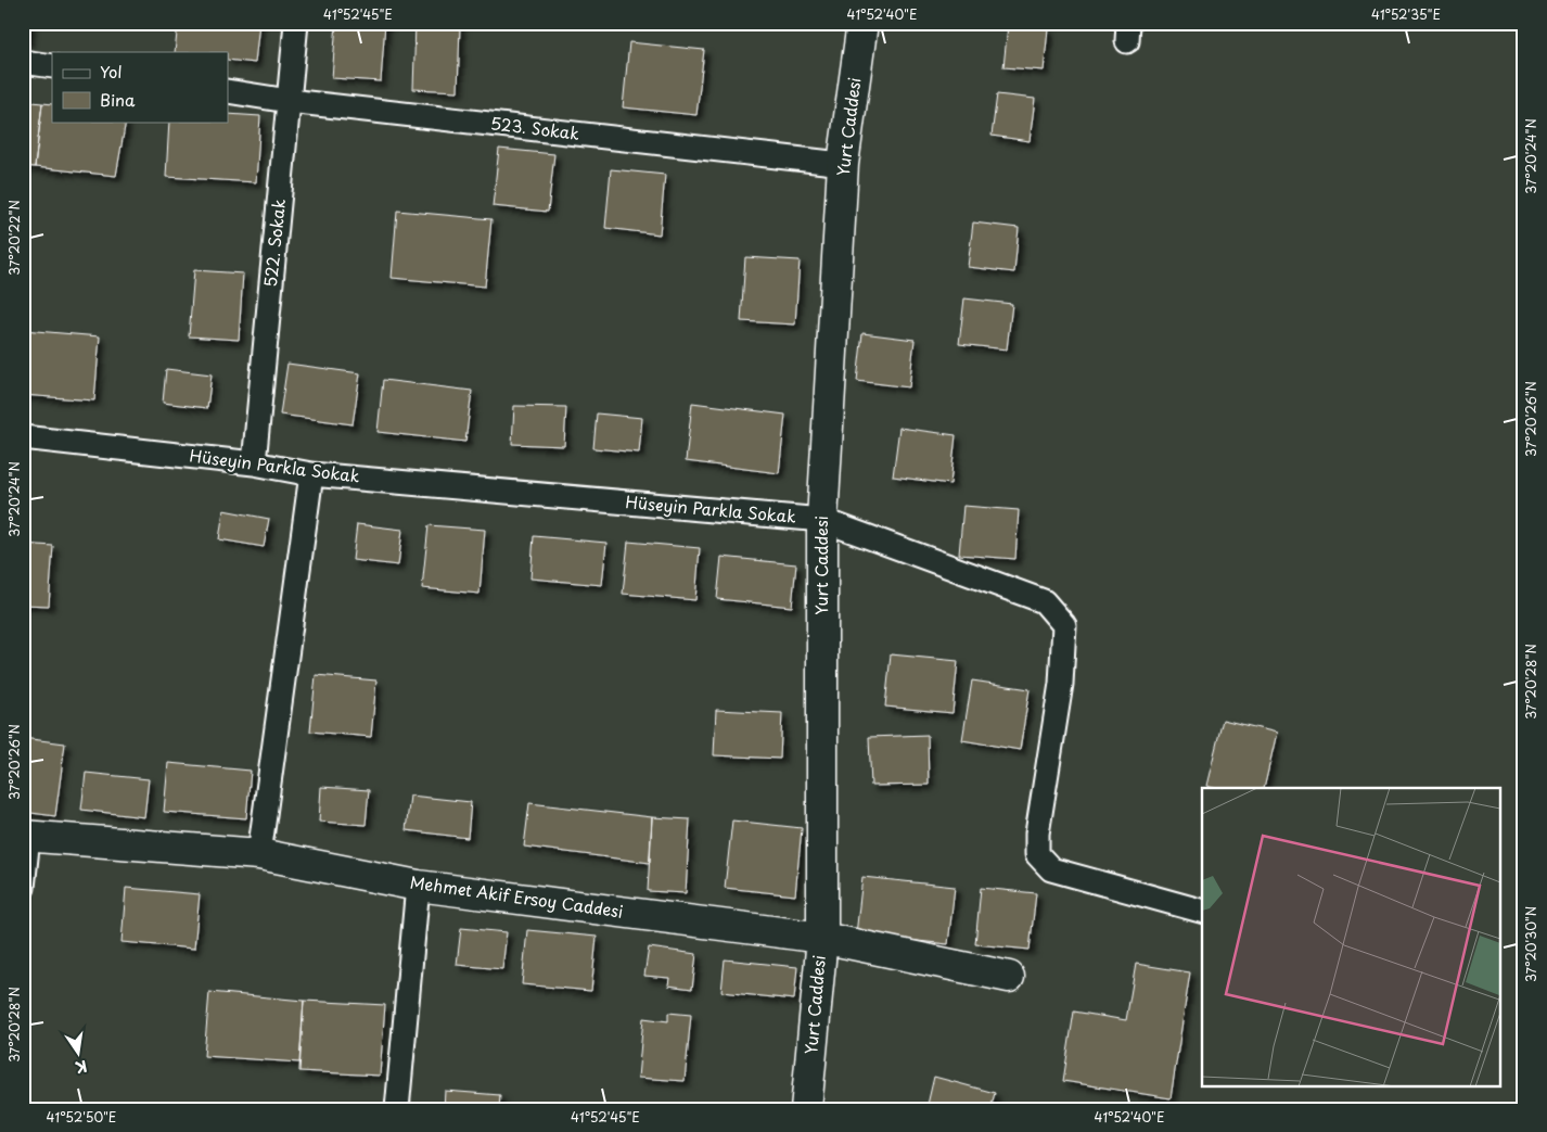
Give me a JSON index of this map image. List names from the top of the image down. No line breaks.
{"streets":{"street":["Yurt Caddesi","523. Sokak","522. Sokak","Hüseyin Parkla Sokak","Mehmet Akif Ersoy Caddesi"]},"crossings":[["Yurt Caddesi","523. Sokak"],["Yurt Caddesi","Hüseyin Parkla Sokak"],["Yurt Caddesi","Mehmet Akif Ersoy Caddesi"],["523. Sokak","522. Sokak"],["522. Sokak","Hüseyin Parkla Sokak"]],"legend":["Yol","Bina"],"north":"bottom","coordinates":["41°52'45\"E","41°52'40\"E","41°52'35\"E","37°20'24\"N","37°20'22\"N","37°20'26\"N","37°20'28\"N","37°20'30\"N","41°52'50\"E"]}
